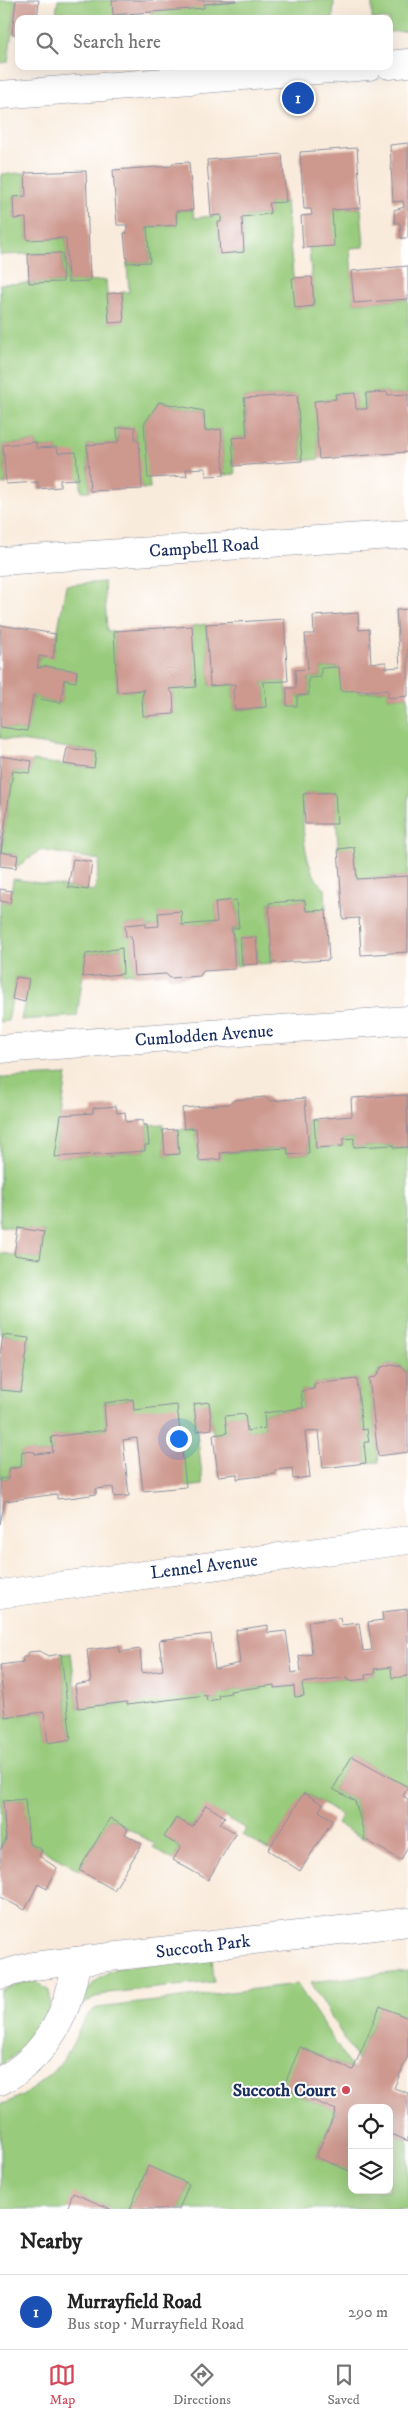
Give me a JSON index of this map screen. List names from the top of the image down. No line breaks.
{"streets":{"street":["Campbell Road","Cumlodden Avenue","Lennel Avenue","Succoth Park"]},"places":["Succoth Court"],"page":{"search":"Search here","pins":"1","heading":"Nearby","list":[{"mark":"1","name":"Murrayfield Road","note":"Bus stop · Murrayfield Road","value":"290 m"}],"nav":["Map","Directions","Saved"]}}
